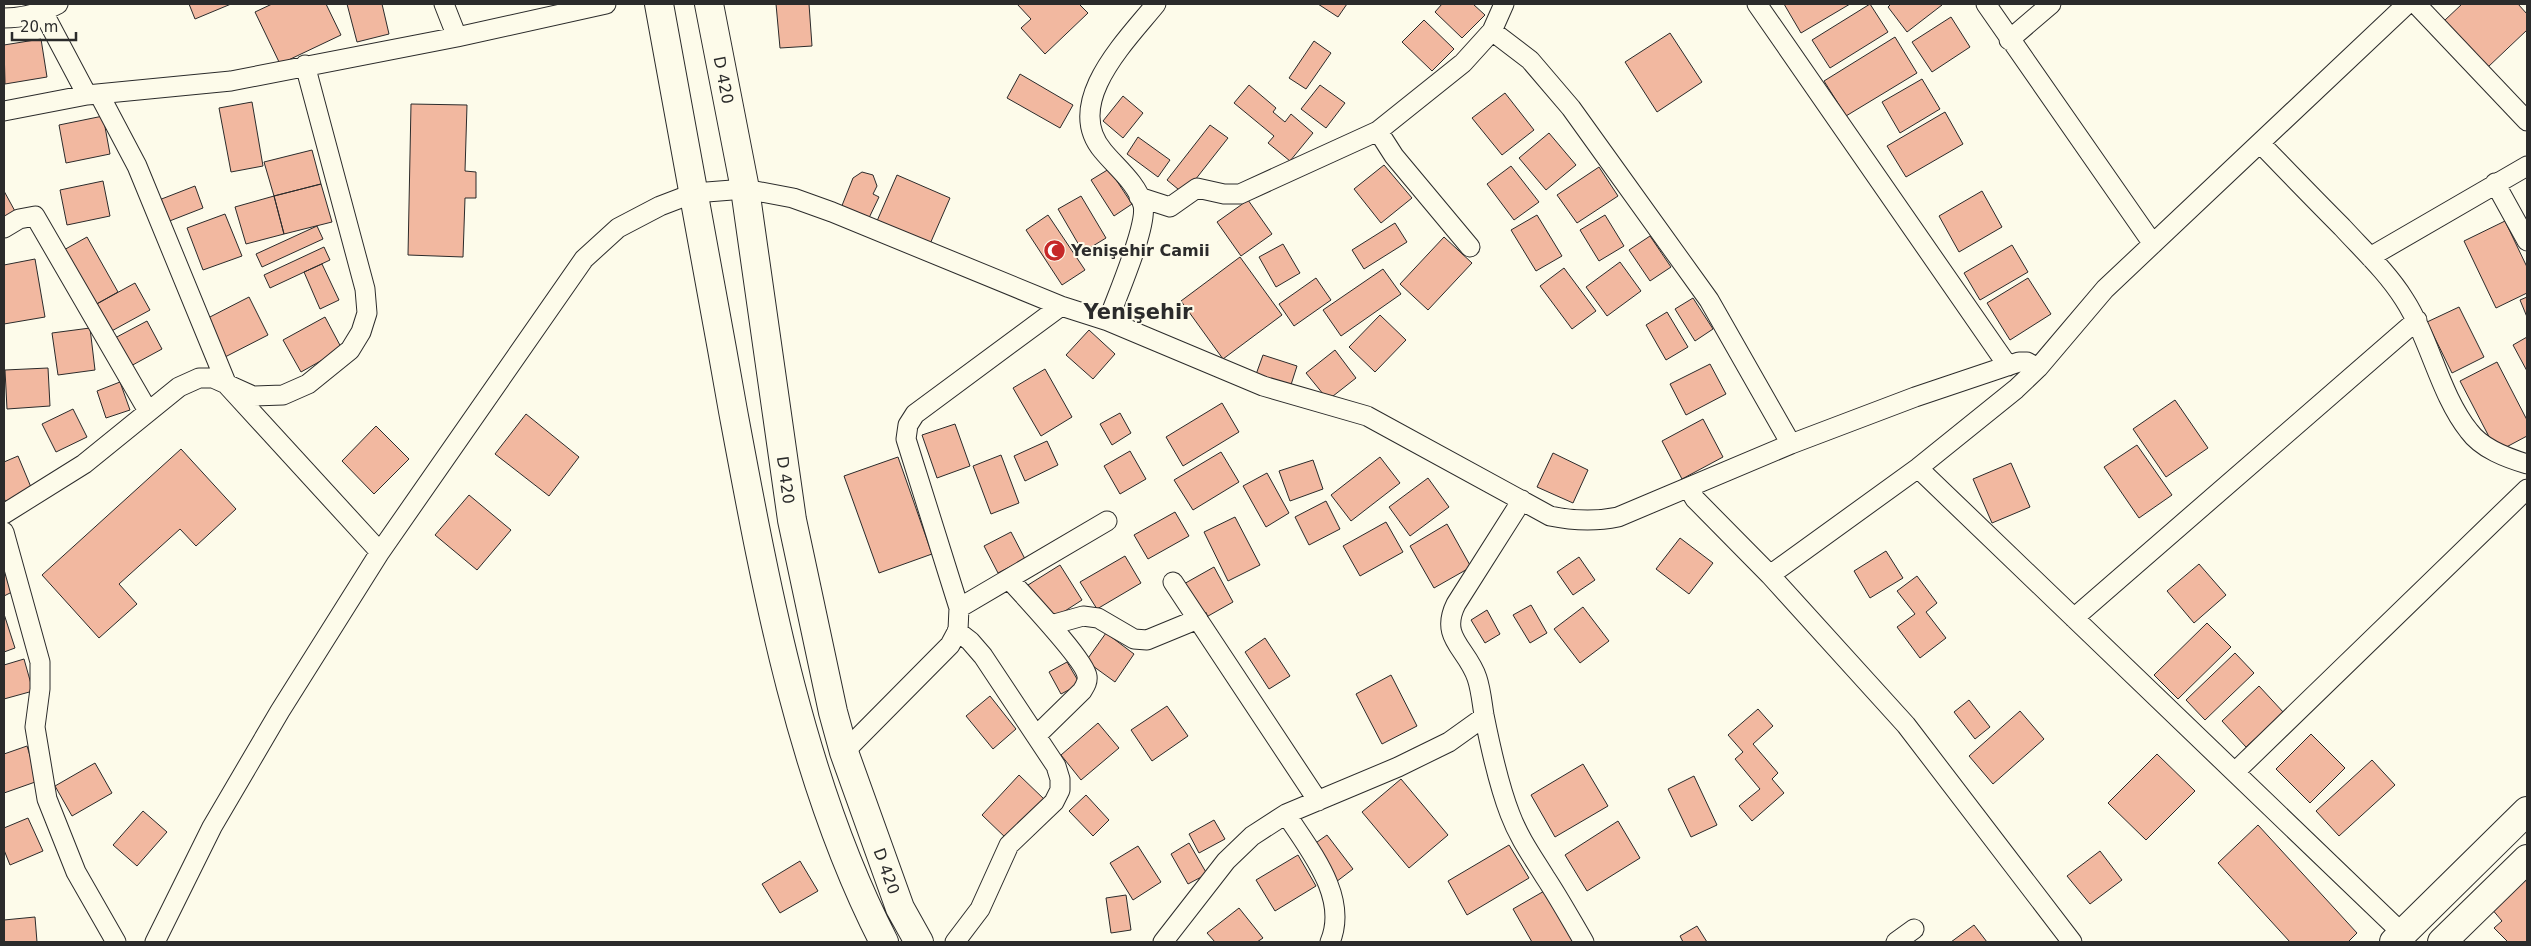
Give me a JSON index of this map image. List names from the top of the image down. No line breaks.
{"streets":{"main road":["D 420"]},"districts":["Yenişehir"],"places":{"mosque":["Yenişehir Camii"]},"scale_bar":"20 m"}
